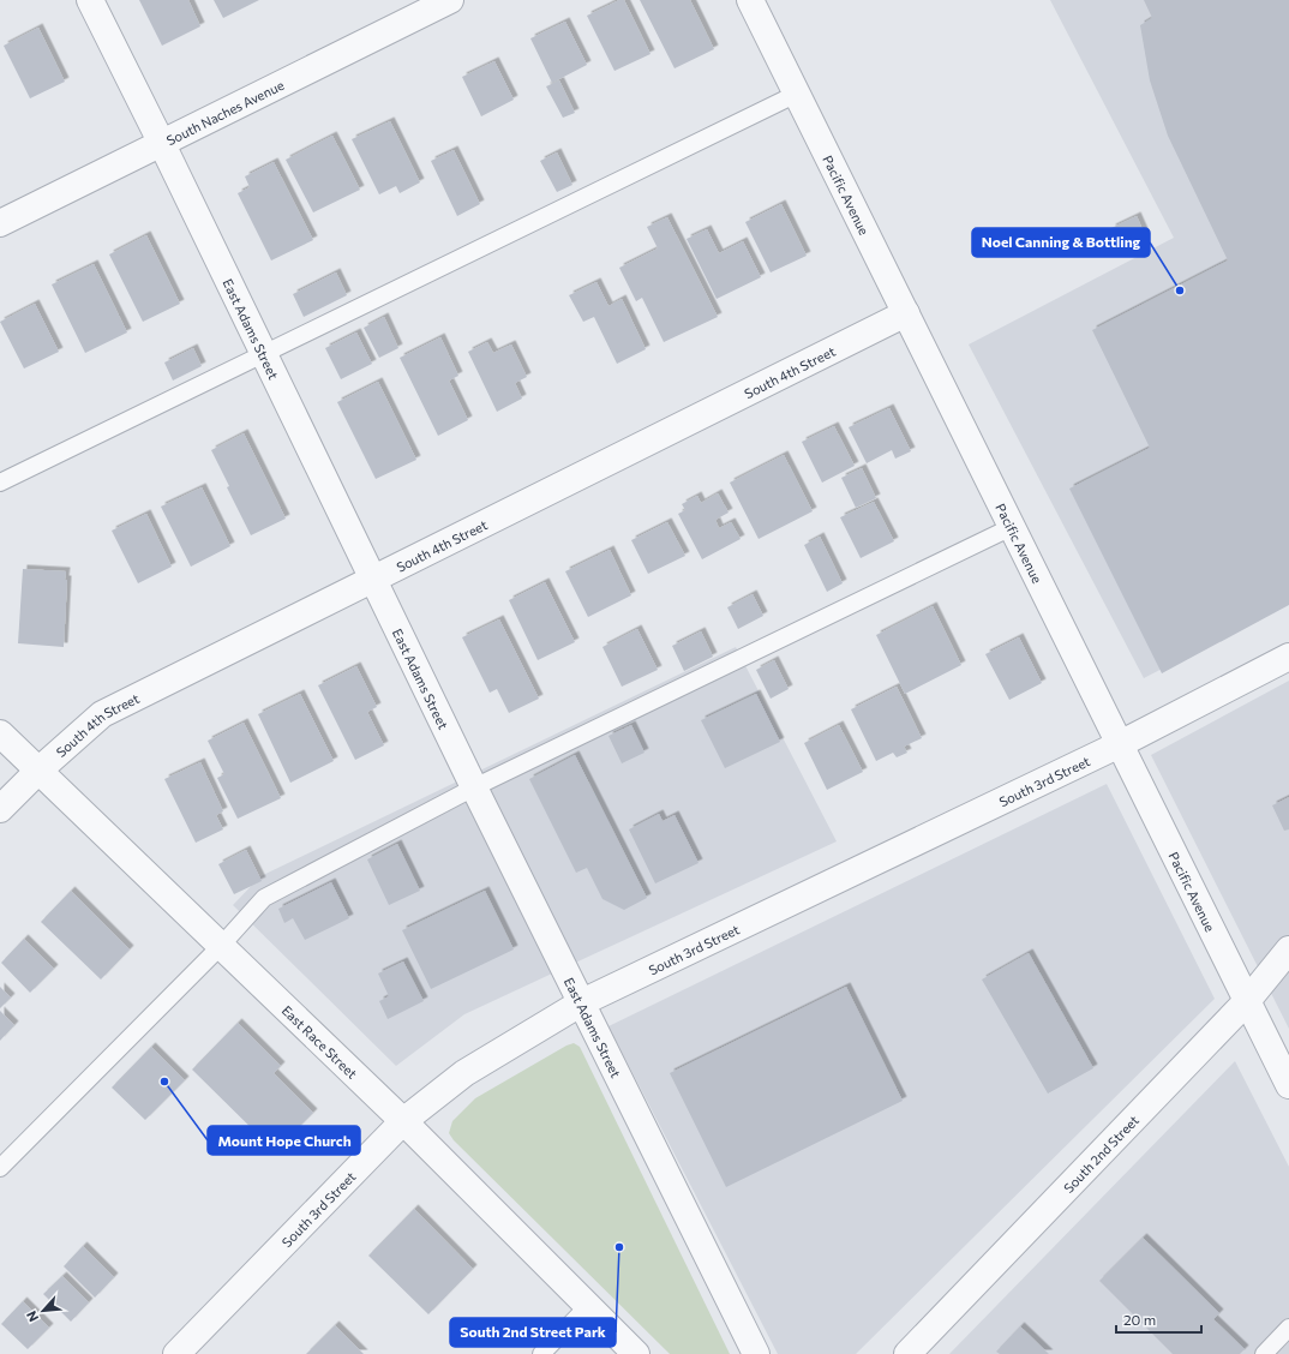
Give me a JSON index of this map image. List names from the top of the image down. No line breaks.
{"streets":{"street":["South Naches Avenue","Pacific Avenue","East Adams Street","South 4th Street","South 3rd Street","East Race Street","South 2nd Street"]},"crossings":[["South Naches Avenue","East Adams Street"],["Pacific Avenue","South 4th Street"],["Pacific Avenue","South 3rd Street"],["Pacific Avenue","South 2nd Street"],["East Adams Street","South 4th Street"],["East Adams Street","South 3rd Street"],["South 4th Street","East Race Street"],["South 3rd Street","East Race Street"]],"places":["Noel Canning & Bottling","Mount Hope Church","South 2nd Street Park"],"scale_bar":"20 m","north":"bottom left"}
